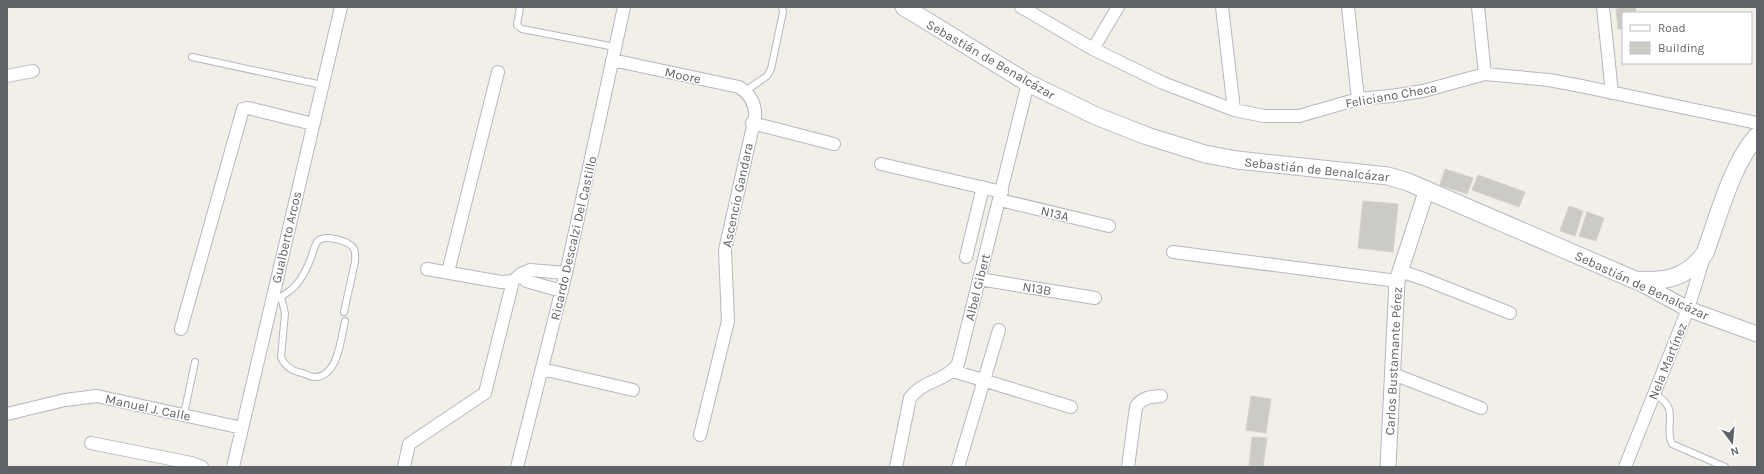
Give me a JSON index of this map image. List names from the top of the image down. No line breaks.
{"streets":{"main road":["Sebastián de Benalcázar","Nela Martínez"],"street":["Moore","Feliciano Checa","Ascencio Gandara","N13A","Gualberto Arcos","Ricardo Descalzi Del Castillo","Albel Gibert","N13B","Carlos Bustamante Pérez","Manuel J. Calle"]},"crossings":[["Sebastián de Benalcázar","Albel Gibert"],["Sebastián de Benalcázar","Carlos Bustamante Pérez"],["Sebastián de Benalcázar","Nela Martínez"],["Moore","Ascencio Gandara"],["Moore","Ricardo Descalzi Del Castillo"],["N13A","Albel Gibert"],["Gualberto Arcos","Manuel J. Calle"],["Albel Gibert","N13B"]],"legend":["Road","Building"],"north":"bottom"}
